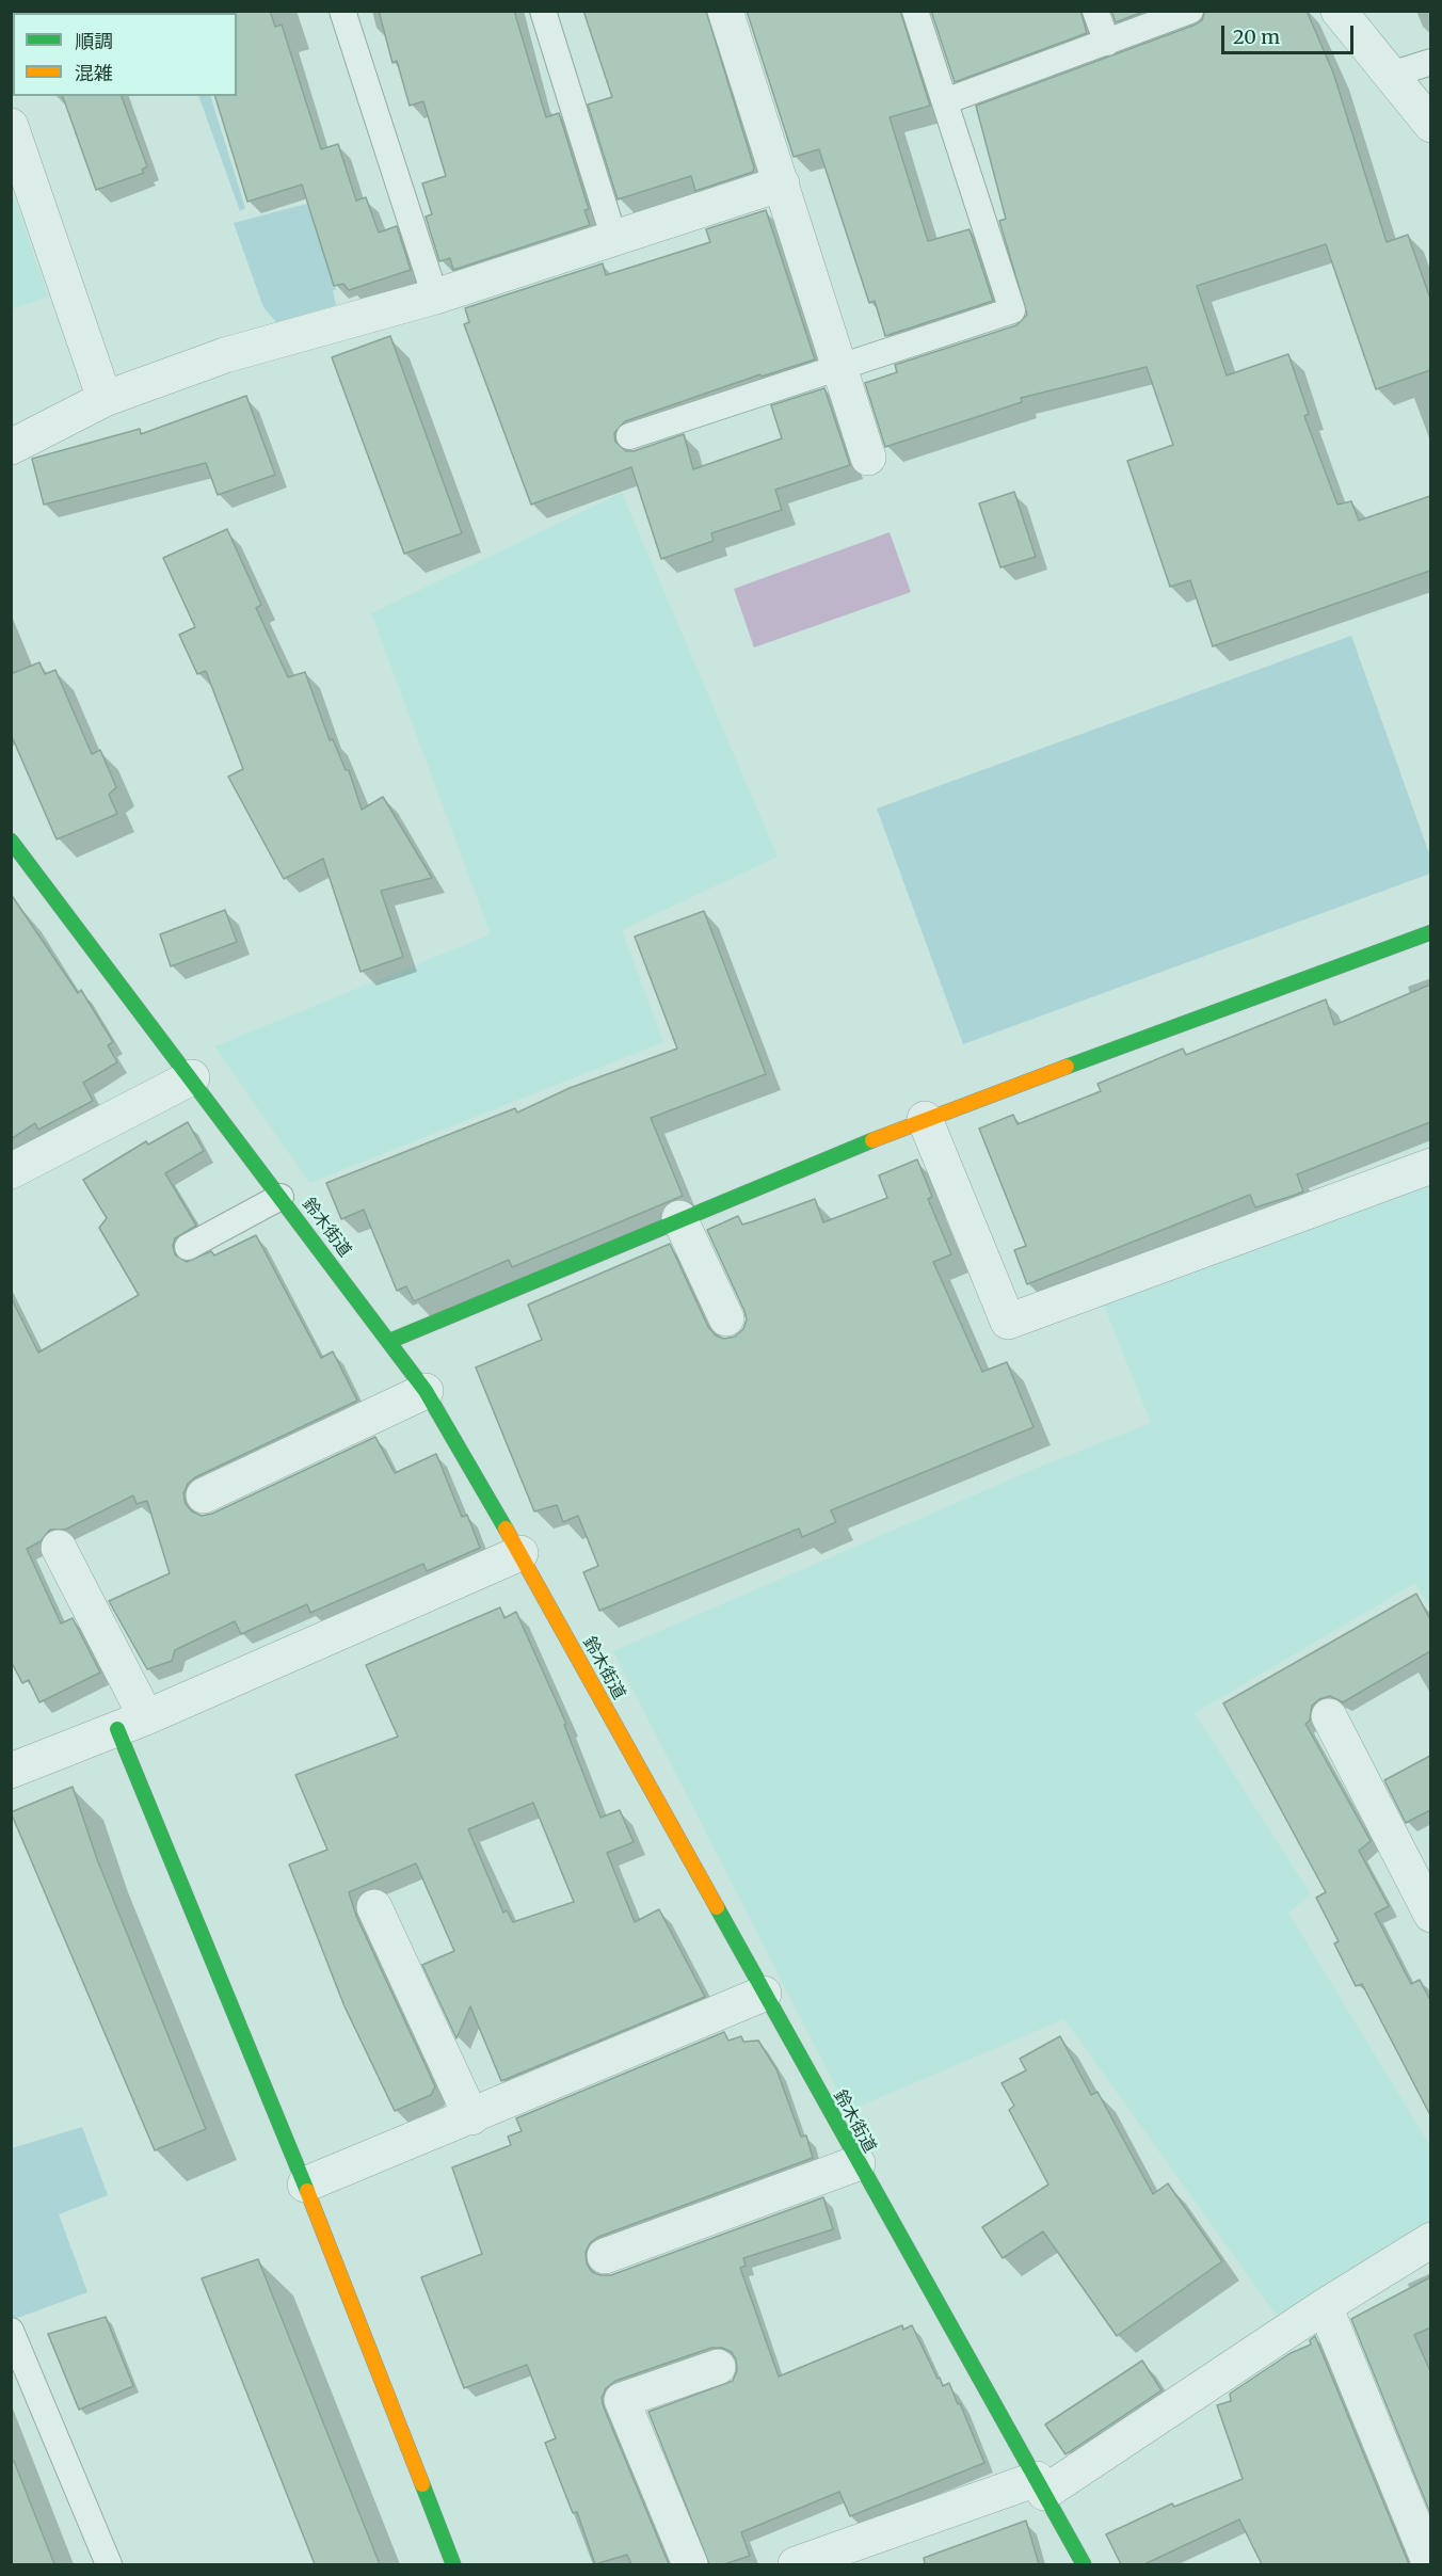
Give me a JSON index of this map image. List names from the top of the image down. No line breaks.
{"streets":{"main road":["鈴木街道"]},"legend":["順調","混雑"],"scale_bar":"20 m"}
